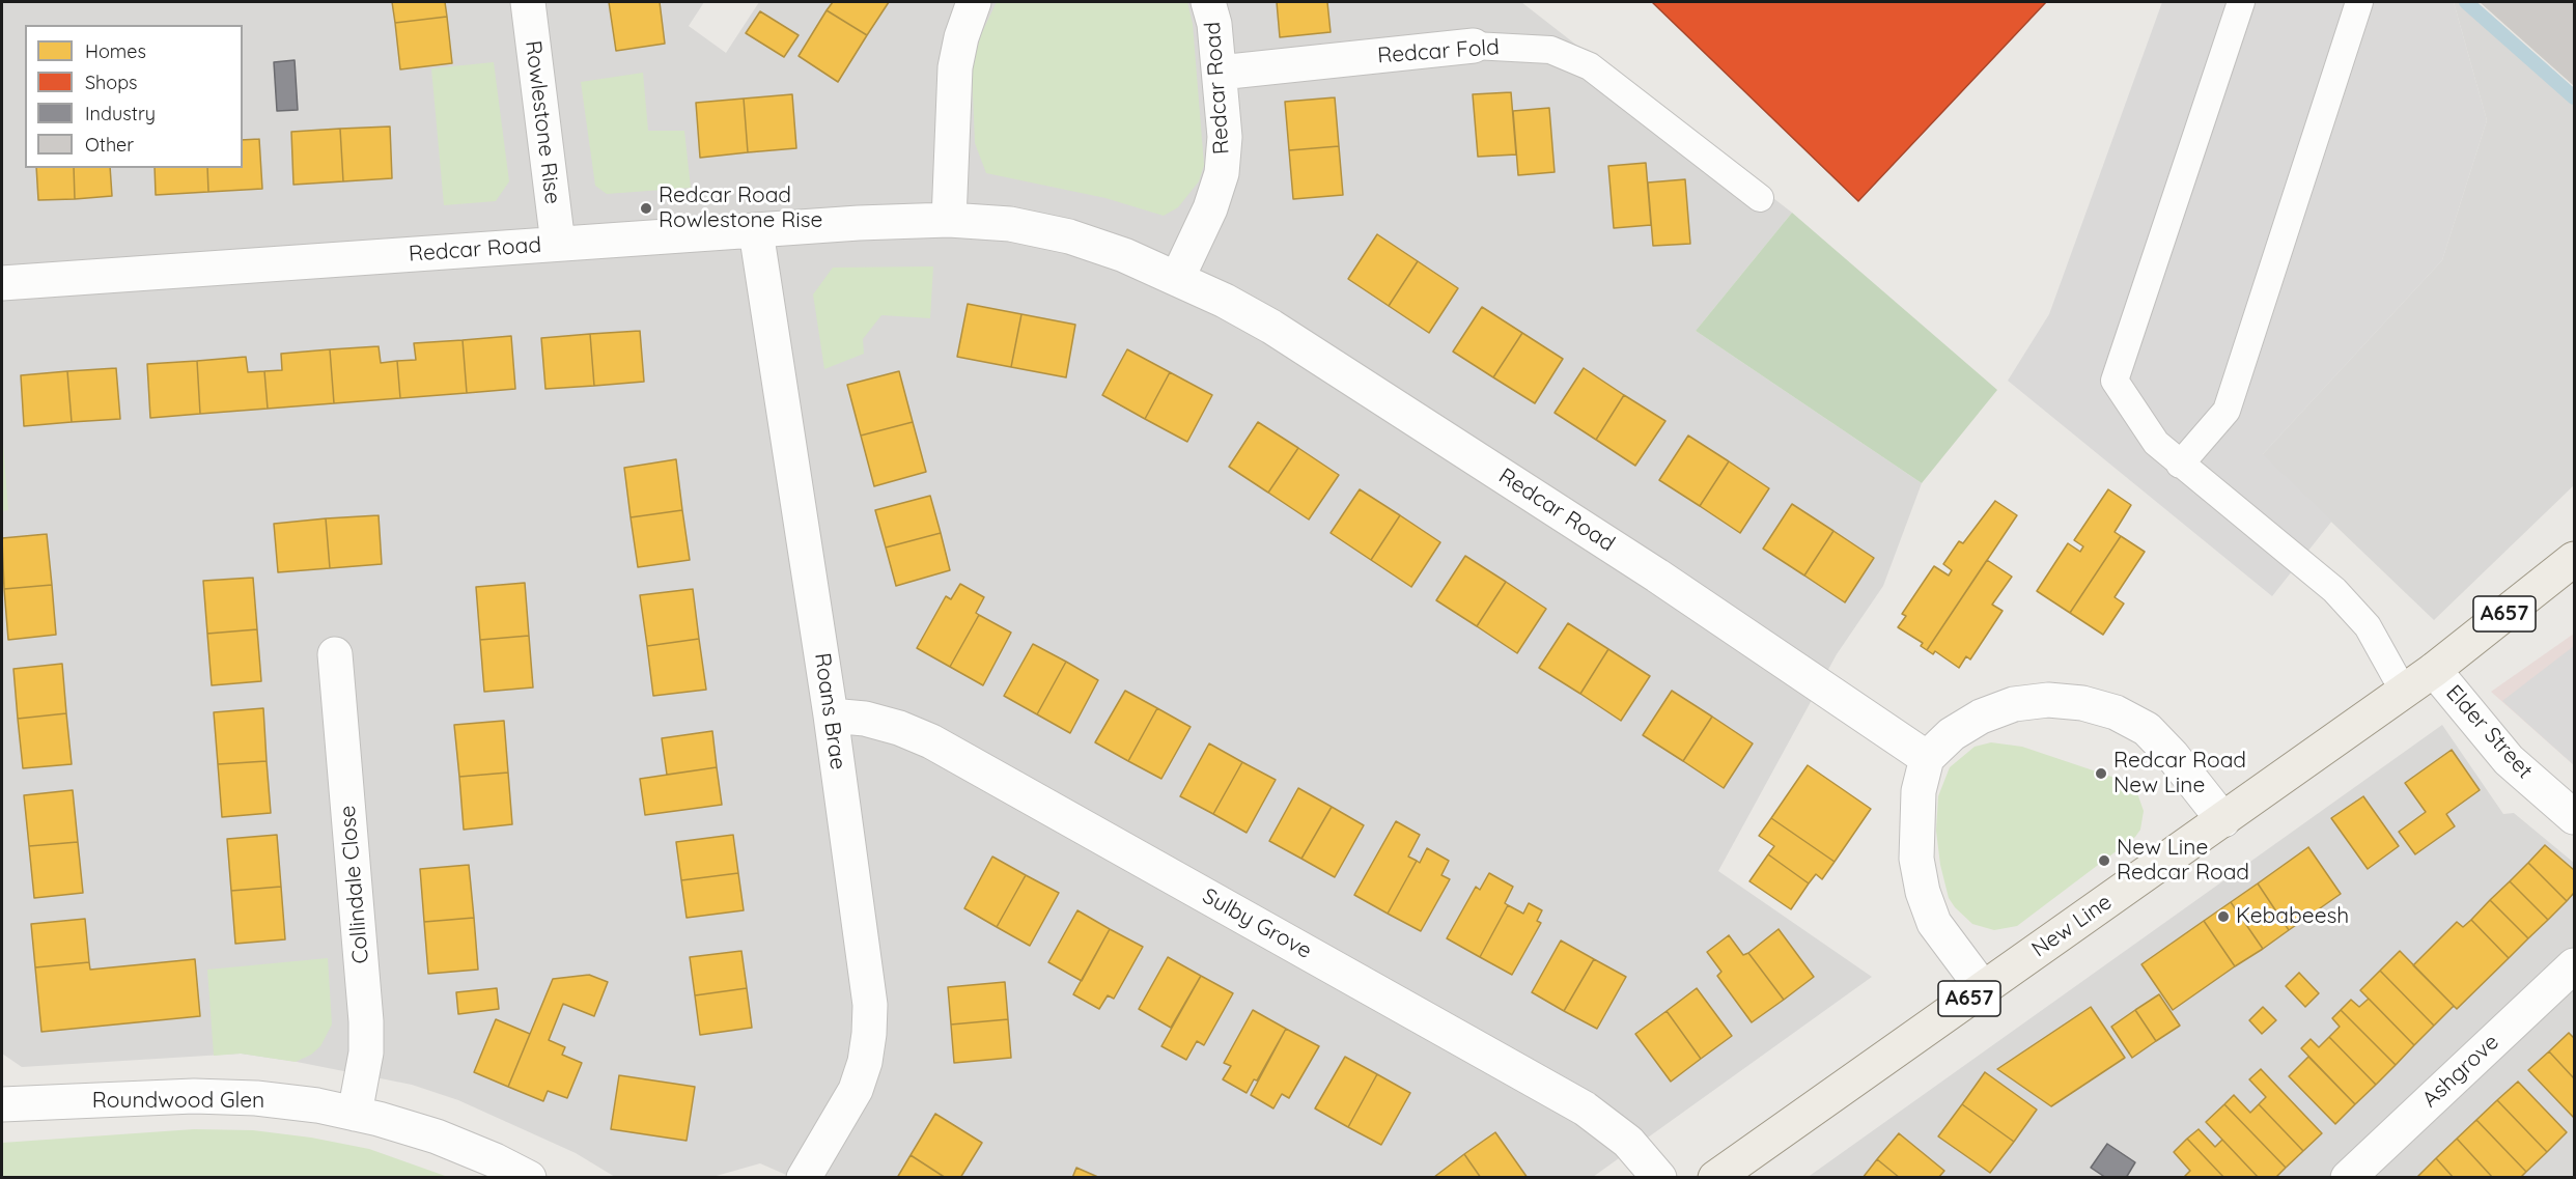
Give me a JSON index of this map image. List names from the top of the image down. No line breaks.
{"streets":{"main road":["A657","New Line"],"street":["Redcar Fold","Redcar Road","Rowlestone Rise","Roans Brae","Elder Street","Collindale Close","Sulby Grove","Ashgrove","Roundwood Glen"]},"crossings":[["Redcar Fold","Redcar Road"],["Redcar Road","Rowlestone Rise"],["Redcar Road","Roans Brae"],["Roans Brae","Sulby Grove"],["Elder Street","New Line"],["Collindale Close","Roundwood Glen"]],"places":["Redcar Road Rowlestone Rise","Redcar Road New Line","New Line Redcar Road","Kebabeesh"],"legend":["Homes","Shops","Industry","Other"]}
